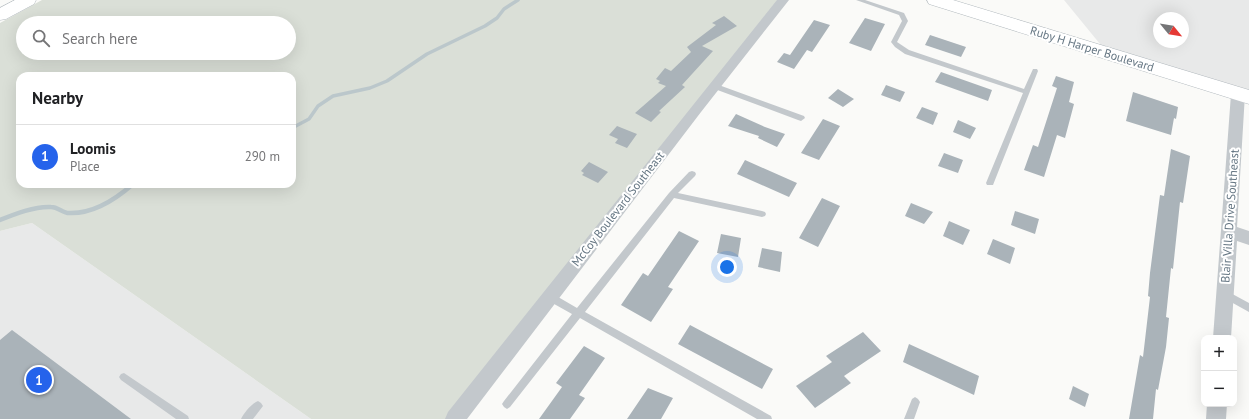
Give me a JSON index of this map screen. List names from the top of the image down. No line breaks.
{"streets":{"street":["Ruby H Harper Boulevard","McCoy Boulevard Southeast","Blair Villa Drive Southeast"]},"crossings":[["Ruby H Harper Boulevard","Blair Villa Drive Southeast"]],"north":"bottom right","page":{"search":"Search here","heading":"Nearby","list":[{"mark":"1","name":"Loomis","note":"Place","value":"290 m"}],"map_buttons":["+","−"],"pins":"1"}}
